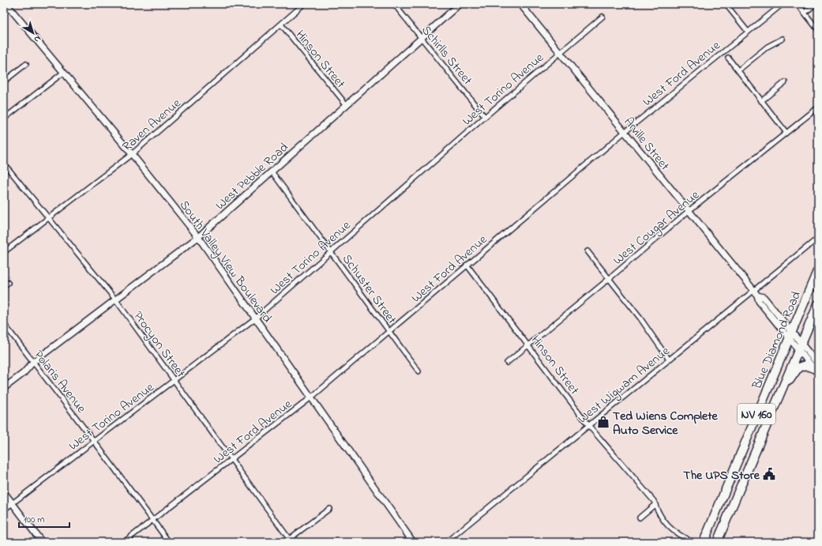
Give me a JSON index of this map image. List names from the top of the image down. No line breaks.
{"streets":{"highway":["Blue Diamond Road","NV 160"],"street":["Schirlls Street","Hinson Street","West Ford Avenue","West Torino Avenue","Raven Avenue","Arville Street","West Pebble Road","West Cougar Avenue","South Valley View Boulevard","Schuster Street","Procyon Street","Polaris Avenue","West Wigwam Avenue"]},"crossings":[["Schirlls Street","West Torino Avenue"],["Schirlls Street","West Pebble Road"],["Hinson Street","West Ford Avenue"],["Hinson Street","Raven Avenue"],["Hinson Street","West Pebble Road"],["Hinson Street","West Cougar Avenue"],["Hinson Street","West Wigwam Avenue"],["West Ford Avenue","Arville Street"],["West Ford Avenue","South Valley View Boulevard"],["West Ford Avenue","Schuster Street"],["West Ford Avenue","Procyon Street"],["West Ford Avenue","Polaris Avenue"],["West Torino Avenue","Arville Street"],["West Torino Avenue","South Valley View Boulevard"],["West Torino Avenue","Schuster Street"],["West Torino Avenue","Procyon Street"],["West Torino Avenue","Polaris Avenue"],["Raven Avenue","South Valley View Boulevard"],["Raven Avenue","Procyon Street"],["Arville Street","West Cougar Avenue"],["Arville Street","Blue Diamond Road"],["Arville Street","West Wigwam Avenue"],["West Pebble Road","South Valley View Boulevard"],["West Pebble Road","Schuster Street"],["West Pebble Road","Procyon Street"],["West Pebble Road","Polaris Avenue"]],"places":{"shop":["Ted Wiens Complete Auto Service"],"public building":["The UPS Store"]},"scale_bar":"100 m","north":"bottom right"}
